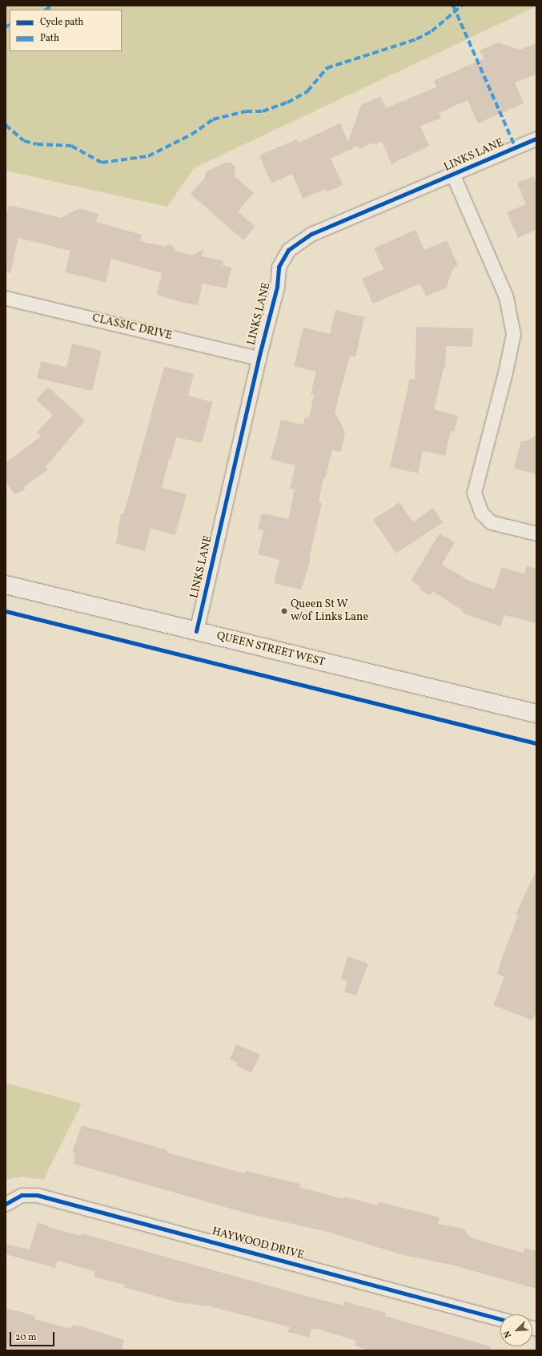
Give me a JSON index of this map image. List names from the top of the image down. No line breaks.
{"streets":{"main road":["QUEEN STREET WEST"],"street":["LINKS LANE","CLASSIC DRIVE","HAYWOOD DRIVE"]},"crossings":[["LINKS LANE","CLASSIC DRIVE"],["LINKS LANE","QUEEN STREET WEST"]],"places":["Queen St W w/of Links Lane"],"legend":["Cycle path","Path"],"scale_bar":"20 m","north":"bottom left"}
